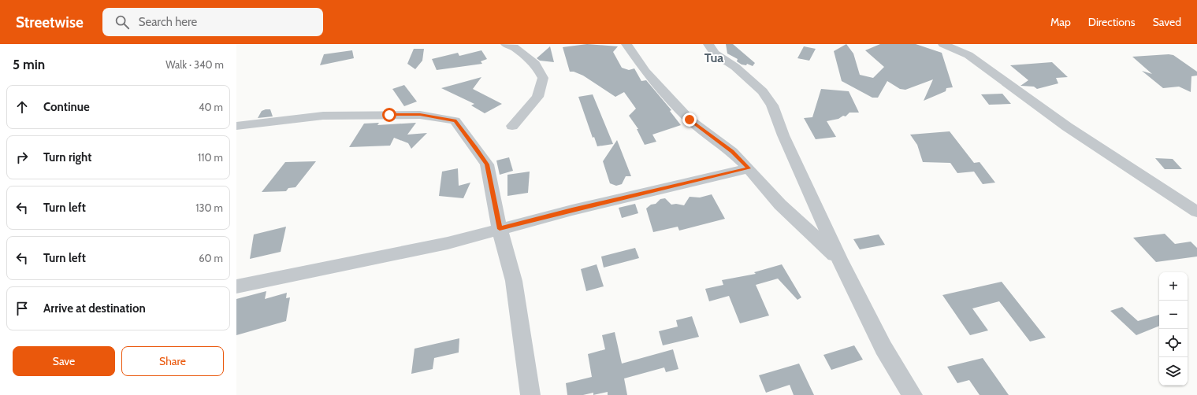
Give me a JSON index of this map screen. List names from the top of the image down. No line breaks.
{"districts":["Tua"],"page":{"header":"Streetwise","search":"Search here","nav":["Map","Directions","Saved"],"heading":["5 min","Walk · 340 m"],"list":[["Continue","40 m"],["Turn right","110 m"],["Turn left","130 m"],["Turn left","60 m"],"Arrive at destination"],"map_buttons":["+","−"],"buttons":["Save","Share"]}}
